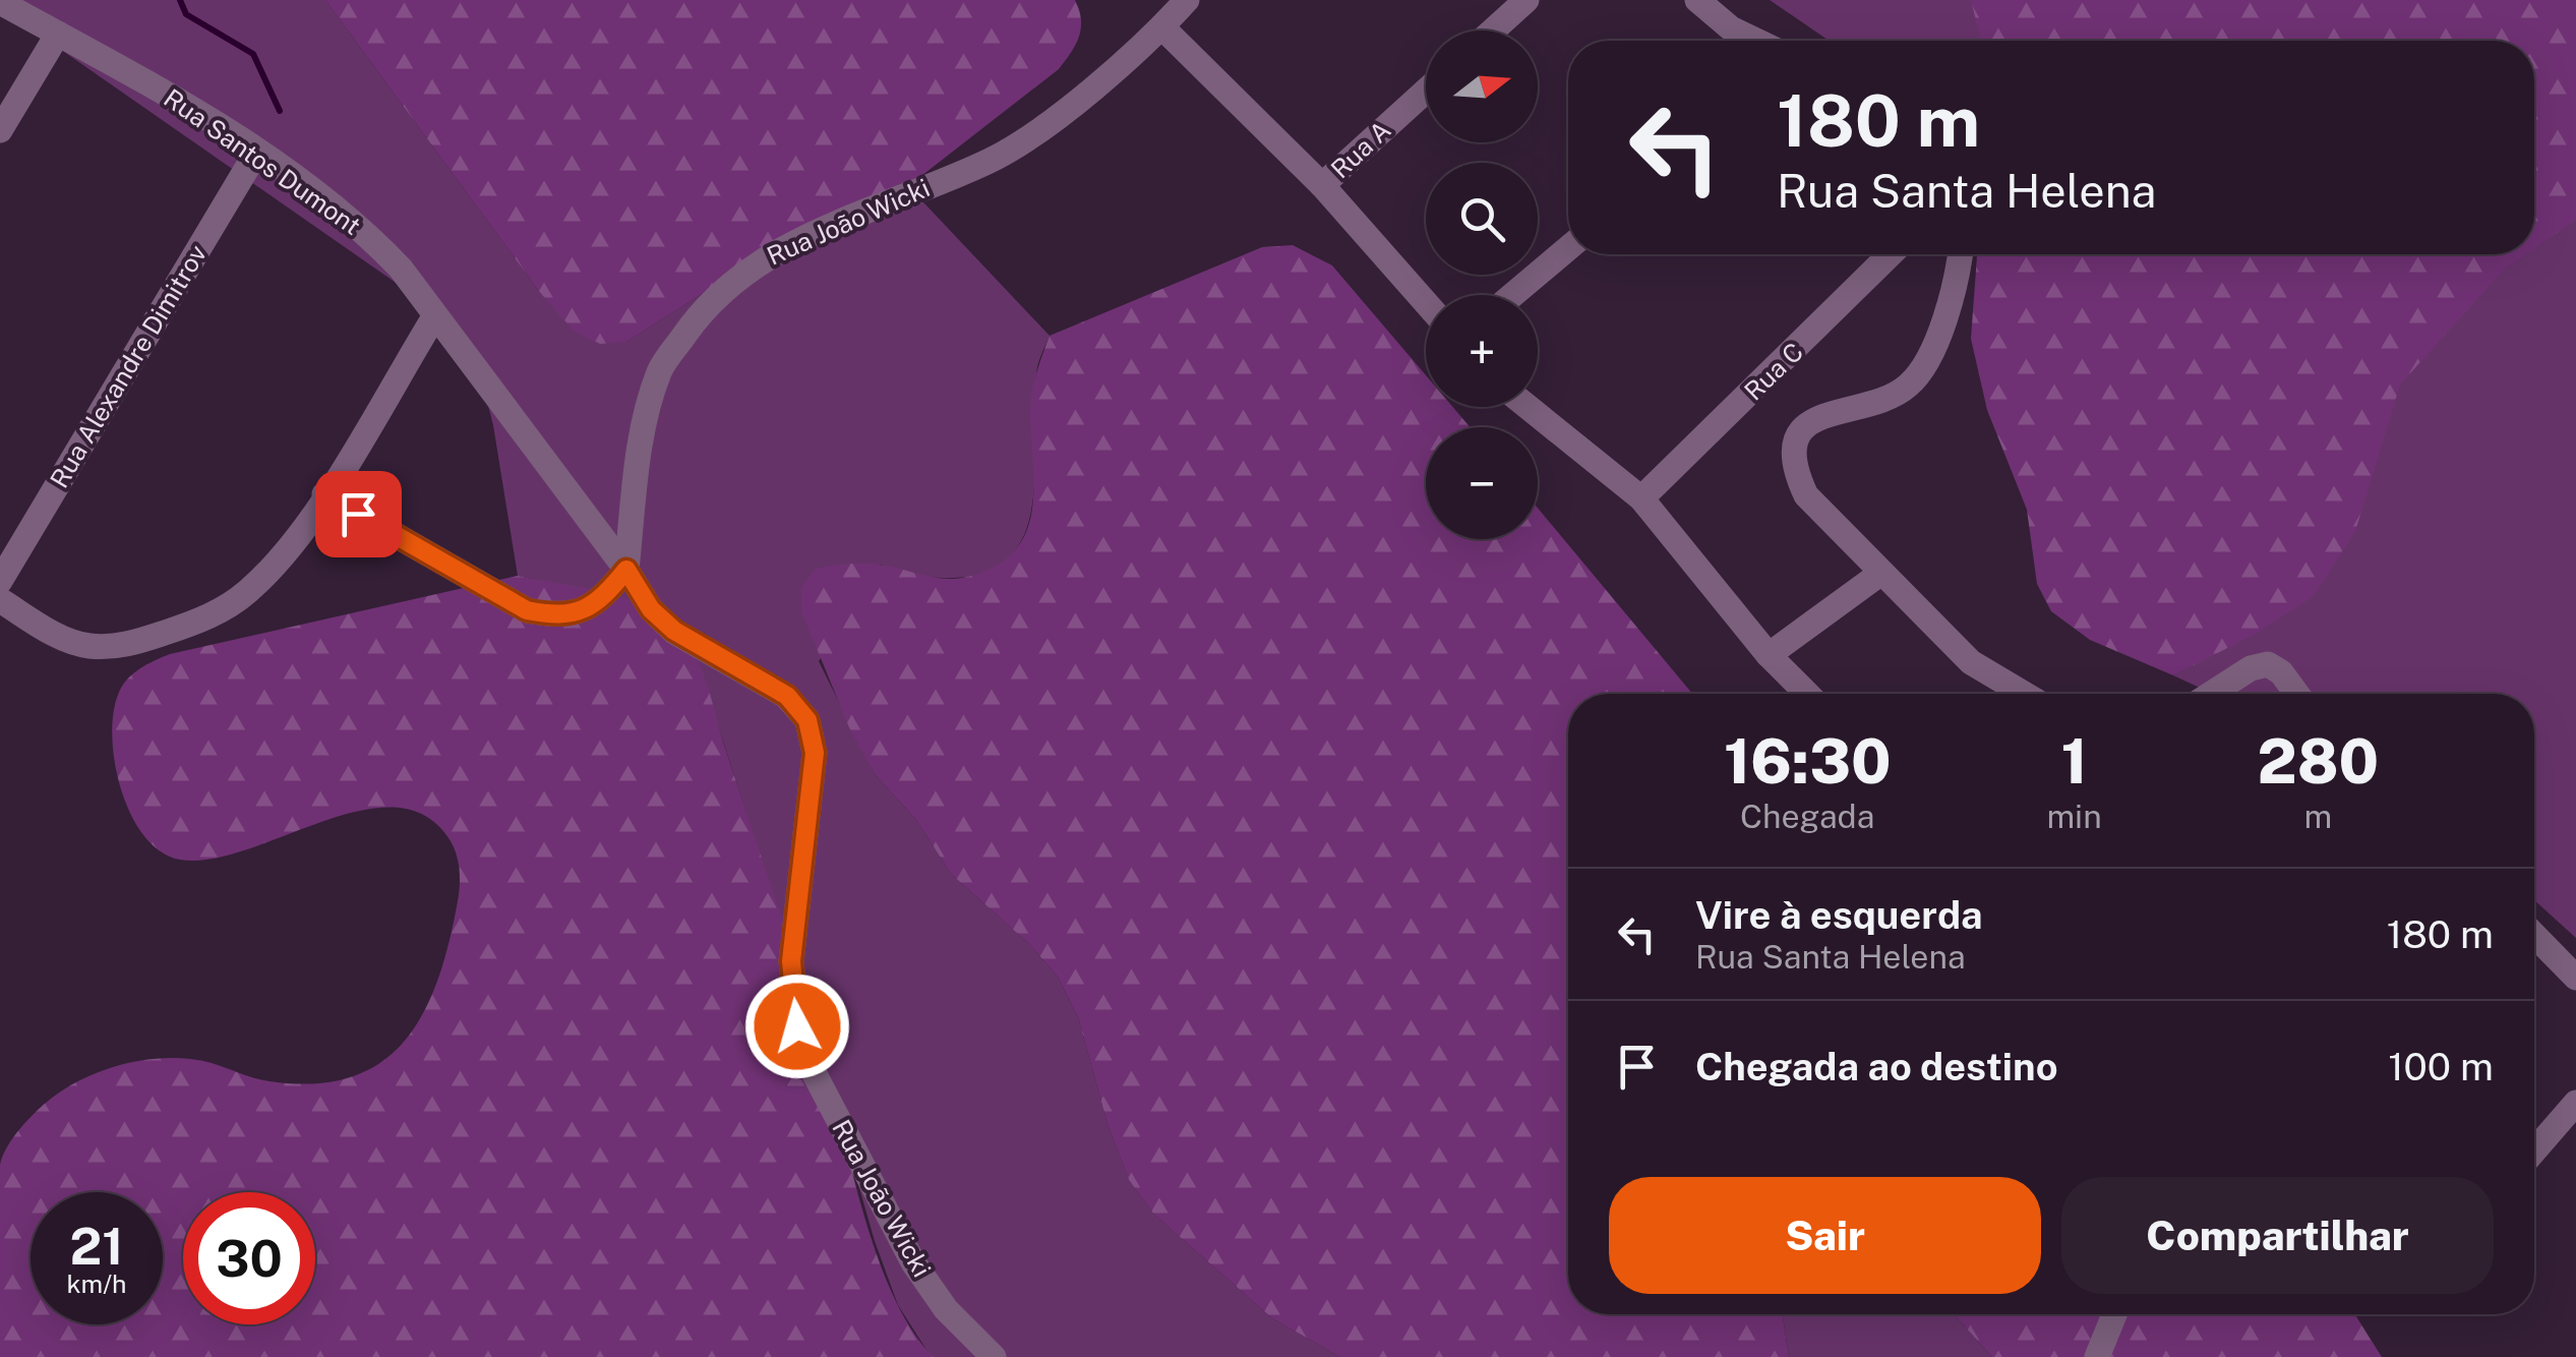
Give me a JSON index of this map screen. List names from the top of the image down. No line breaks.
{"streets":{"street":["Rua A","Rua Santos Dumont","Rua João Wicki","Rua Alexandre Dimitrov","Rua C"]},"crossings":[["Rua Santos Dumont","Rua João Wicki"],["Rua Santos Dumont","Rua Alexandre Dimitrov"]],"north":"right","page":{"map_buttons":["+","−"],"turn":["180 m","Rua Santa Helena"],"eta":["16:30","Chegada","1","min","280","m"],"list":[{"name":"Vire à esquerda","note":"Rua Santa Helena","value":"180 m"},{"name":"Chegada ao destino","value":"100 m"}],"buttons":["Sair","Compartilhar"],"speed":"21 km/h","limit":"30"}}
